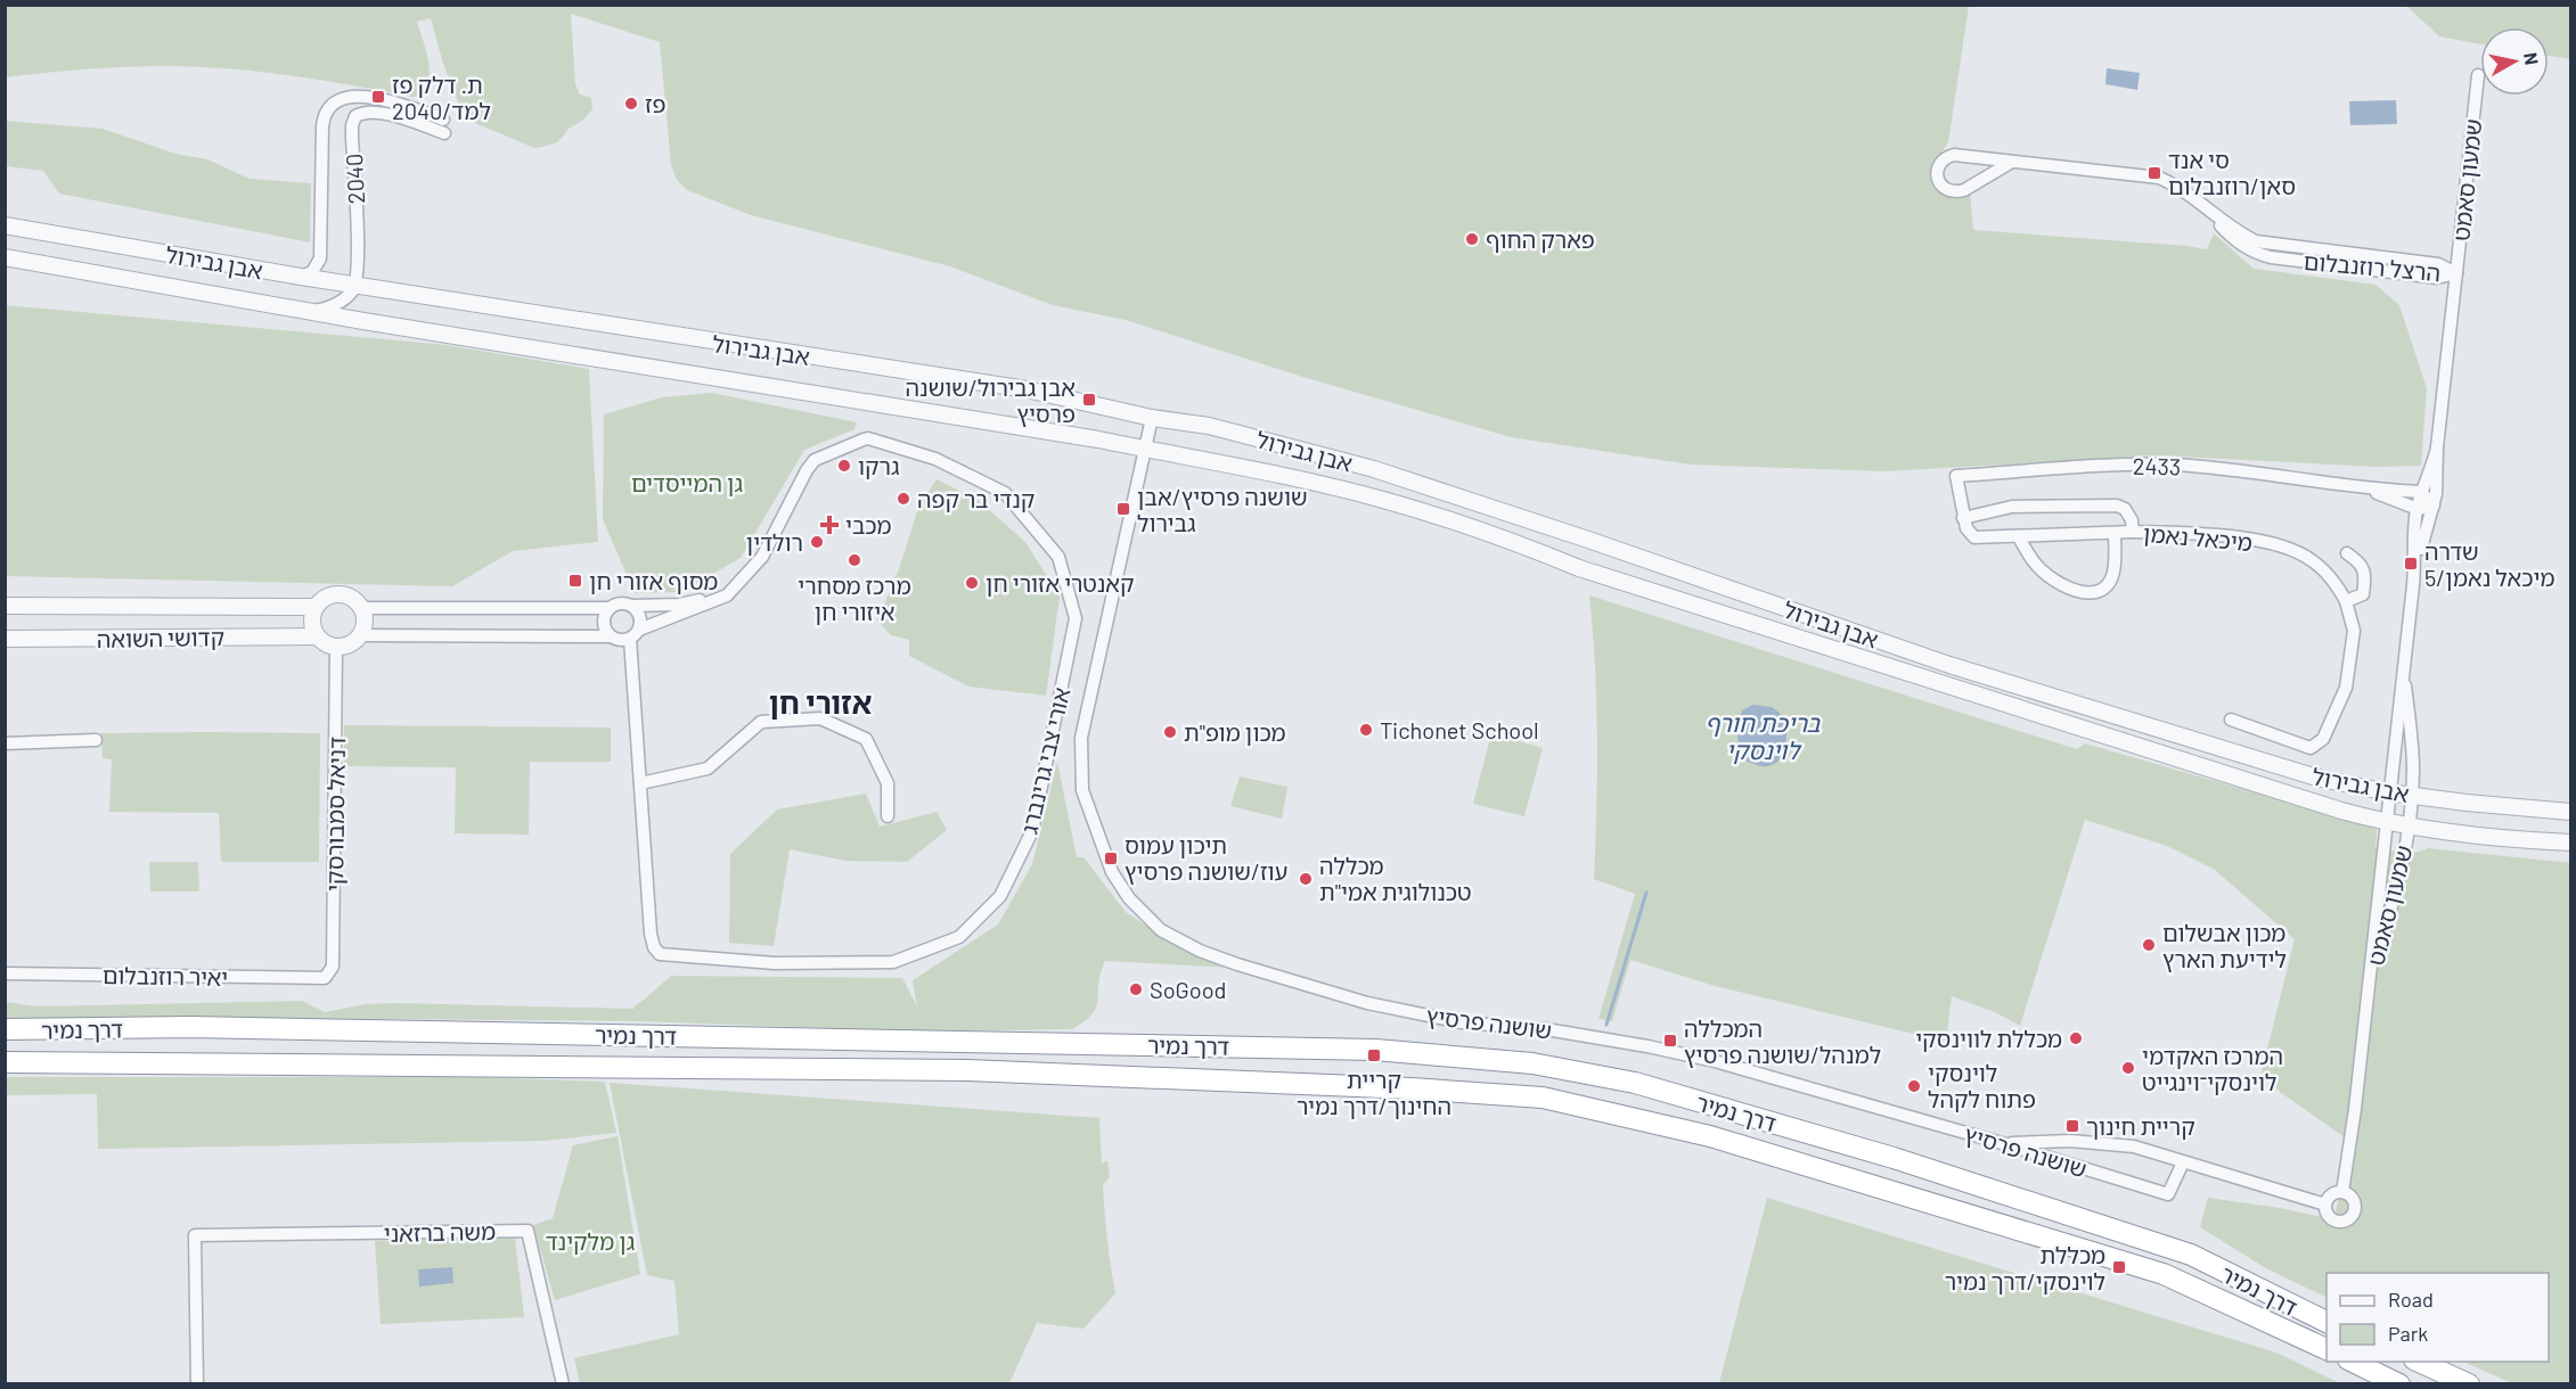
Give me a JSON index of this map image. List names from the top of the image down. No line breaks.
{"streets":{"highway":["דרך נמיר"],"street":["2040","שמעון סאמט","אבן גבירול","הרצל רוזנבלום","2433","מיכאל נאמן","קדושי השואה","אורי צבי גרינברג","דניאל סמבורסקי","יאיר רוזנבלום","שושנה פרסיץ","משה ברזאני"]},"crossings":[["2040","אבן גבירול"],["שמעון סאמט","אבן גבירול"],["שמעון סאמט","הרצל רוזנבלום"],["שמעון סאמט","2433"],["אבן גבירול","שושנה פרסיץ"],["2433","מיכאל נאמן"],["קדושי השואה","דניאל סמבורסקי"],["דניאל סמבורסקי","יאיר רוזנבלום"]],"districts":["אזורי חן"],"water":["בריכת חורף לוינסקי"],"parks":["גן המייסדים","גן מלקינד"],"places":{"transit":["ת. דלק פז למד/2040","סי אנד סאן/רוזנבלום","אבן גבירול/שושנה פרסיץ","שושנה פרסיץ/אבן גבירול","שדרה 5/מיכאל נאמן","מסוף אזורי חן","תיכון עמוס עוז/שושנה פרסיץ","המכללה למנהל/שושנה פרסיץ","קריית החינוך/דרך נמיר","קריית חינוך","מכללת לוינסקי/דרך נמיר"],"other":["פז","פארק החוף","גרקו","קנדי בר קפה","רולדין","מרכז מסחרי איזורי חן","קאנטרי אזורי חן","Tichonet School","מכון מופ\"ת","מכללה טכנולוגית אמי\"ת","מכון אבשלום לידיעת הארץ","SoGood","מכללת לווינסקי","המרכז האקדמי לוינסקי־וינגייט","לוינסקי פתוח לקהל"],"health":["מכבי"]},"legend":["Road","Park"],"north":"right"}
